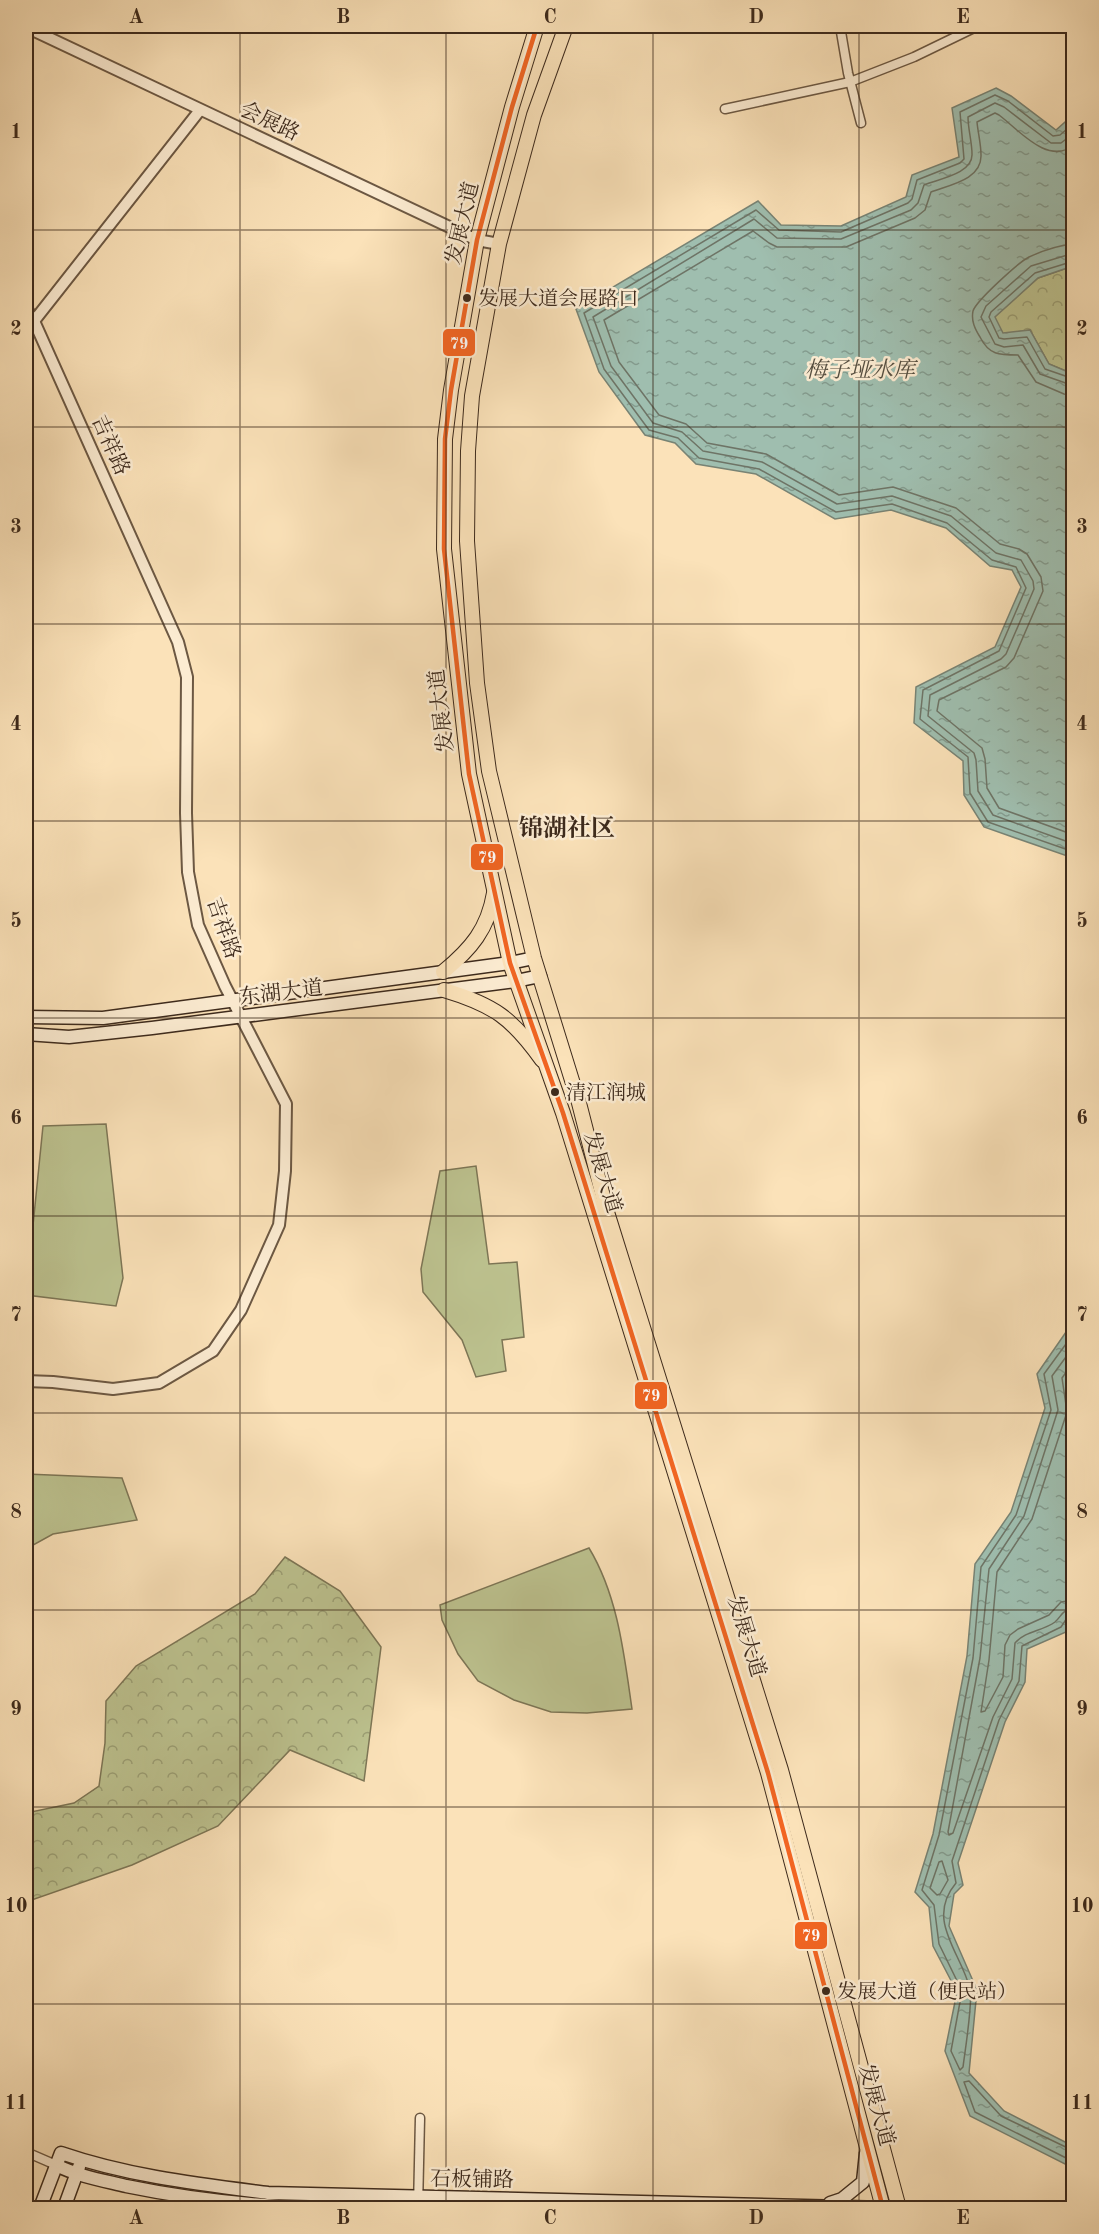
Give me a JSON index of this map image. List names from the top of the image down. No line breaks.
{"streets":{"main road":["发展大道","东湖大道","石板铺路"],"street":["会展路","吉祥路"]},"crossings":[["会展路","发展大道"],["发展大道","东湖大道"],["发展大道","石板铺路"],["吉祥路","东湖大道"]],"districts":["锦湖社区"],"water":["梅子垭水库"],"places":["发展大道会展路口","清江润城","发展大道（便民站）"],"lines":["transit line 79"],"grid":{"columns":["A","B","C","D","E"],"rows":["1","2","3","4","5","6","7","8","9","10","11"]}}
